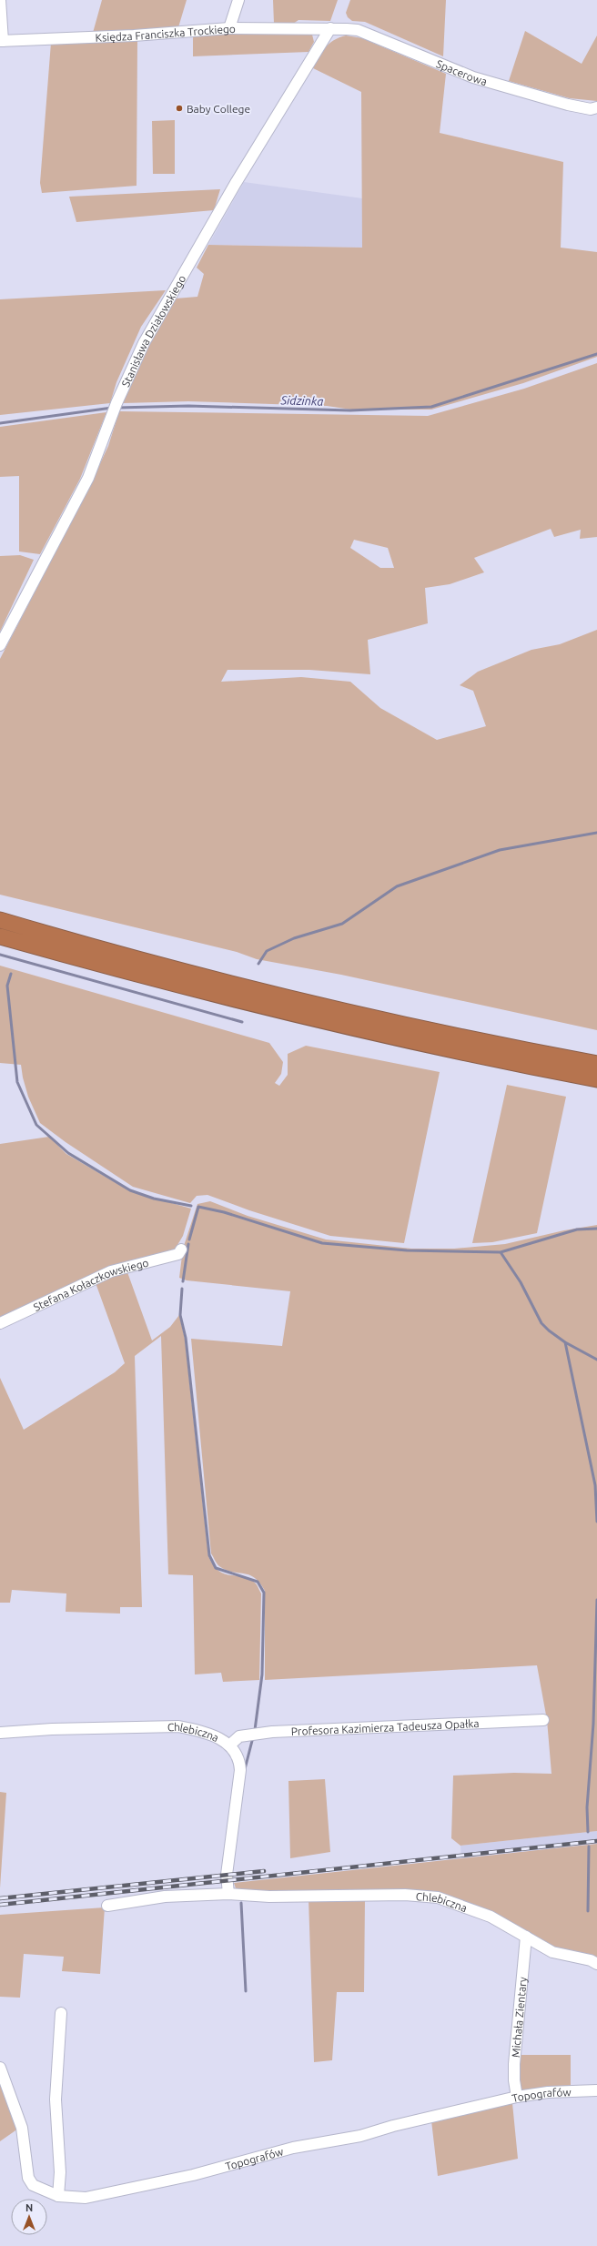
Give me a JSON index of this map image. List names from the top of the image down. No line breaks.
{"streets":{"street":["Księdza Franciszka Trockiego","Spacerowa","Stanisława Działowskiego","Stefana Kołaczkowskiego","Profesora Kazimierza Tadeusza Opałka","Chlebiczna","Michała Zientary","Topografów"]},"crossings":[["Księdza Franciszka Trockiego","Spacerowa"],["Księdza Franciszka Trockiego","Stanisława Działowskiego"],["Spacerowa","Stanisława Działowskiego"],["Profesora Kazimierza Tadeusza Opałka","Chlebiczna"],["Chlebiczna","Michała Zientary"],["Michała Zientary","Topografów"]],"water":["Sidzinka"],"places":["Baby College"],"north":"top"}
